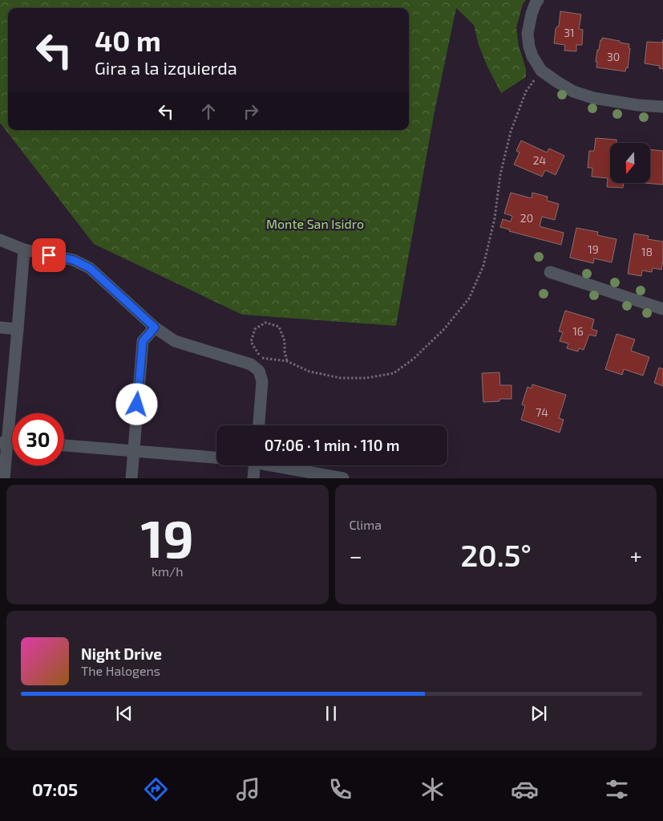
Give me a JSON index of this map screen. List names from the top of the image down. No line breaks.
{"parks":["Monte San Isidro"],"house_numbers":["31","30","24","20","19","18","16","74"],"north":"bottom","page":{"turn":["40 m","Gira a la izquierda"],"limit":"30","trip":"07:06 · 1 min · 110 m","tile":[["19","km/h"],"Clima"],"heat":["−","20.5°","+"],"song":["Night Drive","The Halogens"],"tabs":"07:05"}}
